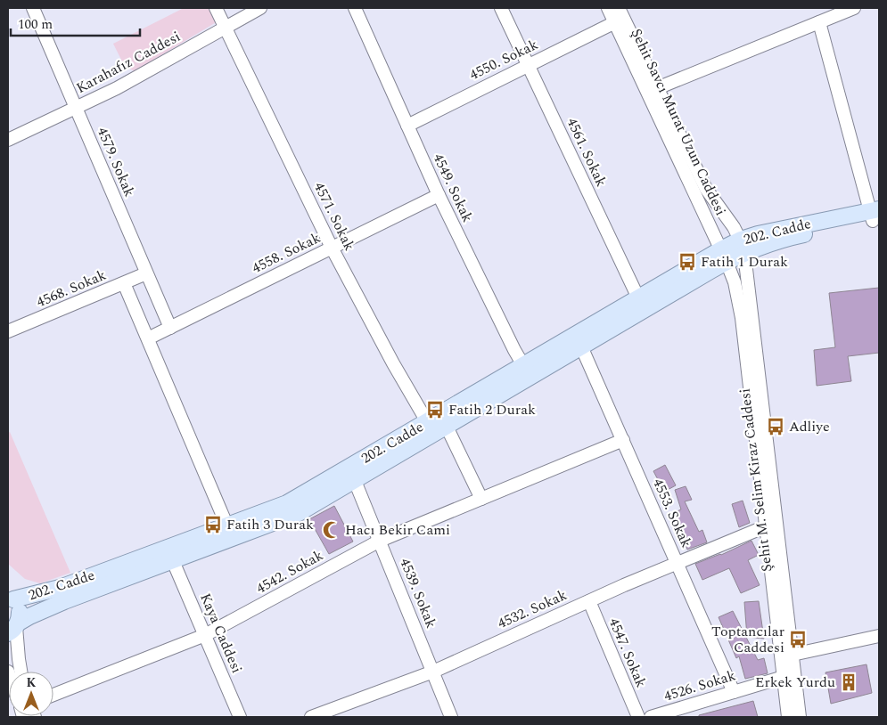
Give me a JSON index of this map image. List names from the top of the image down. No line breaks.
{"streets":{"main road":["202. Cadde"],"street":["4550. Sokak","Karahafız Caddesi","Şehit Savcı Murat Uzun Caddesi","4561. Sokak","4579. Sokak","4549. Sokak","4571. Sokak","4558. Sokak","4568. Sokak","Şehit M. Selim Kiraz Caddesi","4553. Sokak","4542. Sokak","4539. Sokak","4532. Sokak","Kaya Caddesi","4547. Sokak","4526. Sokak"]},"crossings":[["4550. Sokak","Şehit Savcı Murat Uzun Caddesi"],["4550. Sokak","4561. Sokak"],["4550. Sokak","4549. Sokak"],["Karahafız Caddesi","4579. Sokak"],["Karahafız Caddesi","4571. Sokak"],["Şehit Savcı Murat Uzun Caddesi","202. Cadde"],["Şehit Savcı Murat Uzun Caddesi","Şehit M. Selim Kiraz Caddesi"],["4561. Sokak","202. Cadde"],["4579. Sokak","4558. Sokak"],["4579. Sokak","4568. Sokak"],["4549. Sokak","202. Cadde"],["4549. Sokak","4558. Sokak"],["4571. Sokak","202. Cadde"],["4571. Sokak","4558. Sokak"],["4571. Sokak","4542. Sokak"],["202. Cadde","Şehit M. Selim Kiraz Caddesi"],["202. Cadde","4553. Sokak"],["202. Cadde","4539. Sokak"],["202. Cadde","Kaya Caddesi"],["Şehit M. Selim Kiraz Caddesi","4532. Sokak"],["Şehit M. Selim Kiraz Caddesi","4526. Sokak"],["4553. Sokak","4542. Sokak"],["4553. Sokak","4532. Sokak"],["4553. Sokak","4526. Sokak"],["4542. Sokak","4539. Sokak"],["4542. Sokak","Kaya Caddesi"],["4539. Sokak","4532. Sokak"],["4532. Sokak","4547. Sokak"]],"places":{"bus stop":["Fatih 1 Durak","Fatih 2 Durak","Adliye","Fatih 3 Durak","Toptancılar Caddesi"],"mosque":["Hacı Bekir Cami"],"building":["Erkek Yurdu"]},"scale_bar":"100 m","north":"top"}
